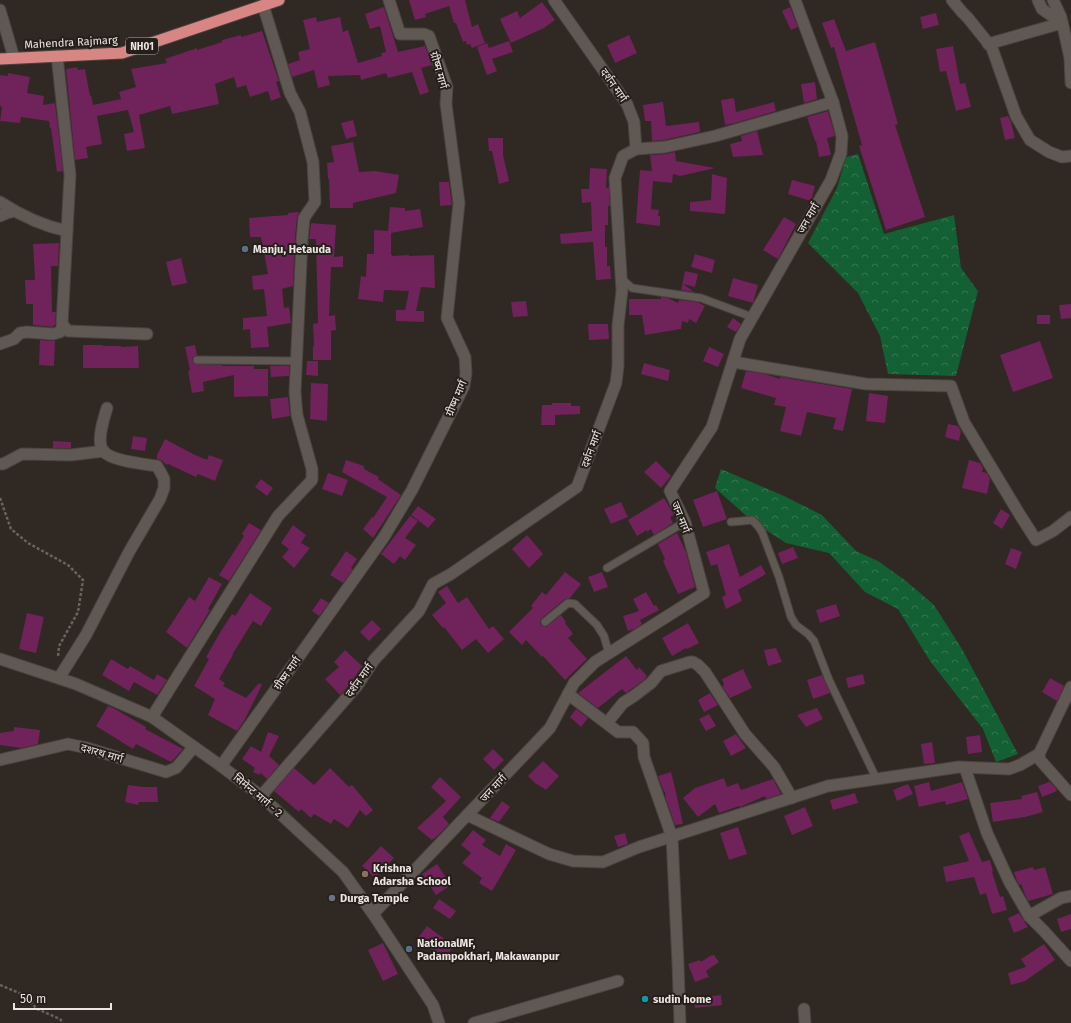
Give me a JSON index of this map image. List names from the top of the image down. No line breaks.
{"streets":{"highway":["Mahendra Rajmarg","NH01"],"street":["ग्रीष्म मार्ग","दर्शन मार्ग","जन मार्ग","दशरथ मार्ग","सिमेन्ट मार्ग - 2"]},"crossings":[["ग्रीष्म मार्ग","सिमेन्ट मार्ग - 2"],["दर्शन मार्ग","सिमेन्ट मार्ग - 2"],["जन मार्ग","सिमेन्ट मार्ग - 2"],["दशरथ मार्ग","सिमेन्ट मार्ग - 2"]],"places":["Manju, Hetauda","Krishna Adarsha School","Durga Temple","NationalMF, Padampokhari, Makawanpur","sudin home"],"scale_bar":"50 m"}
